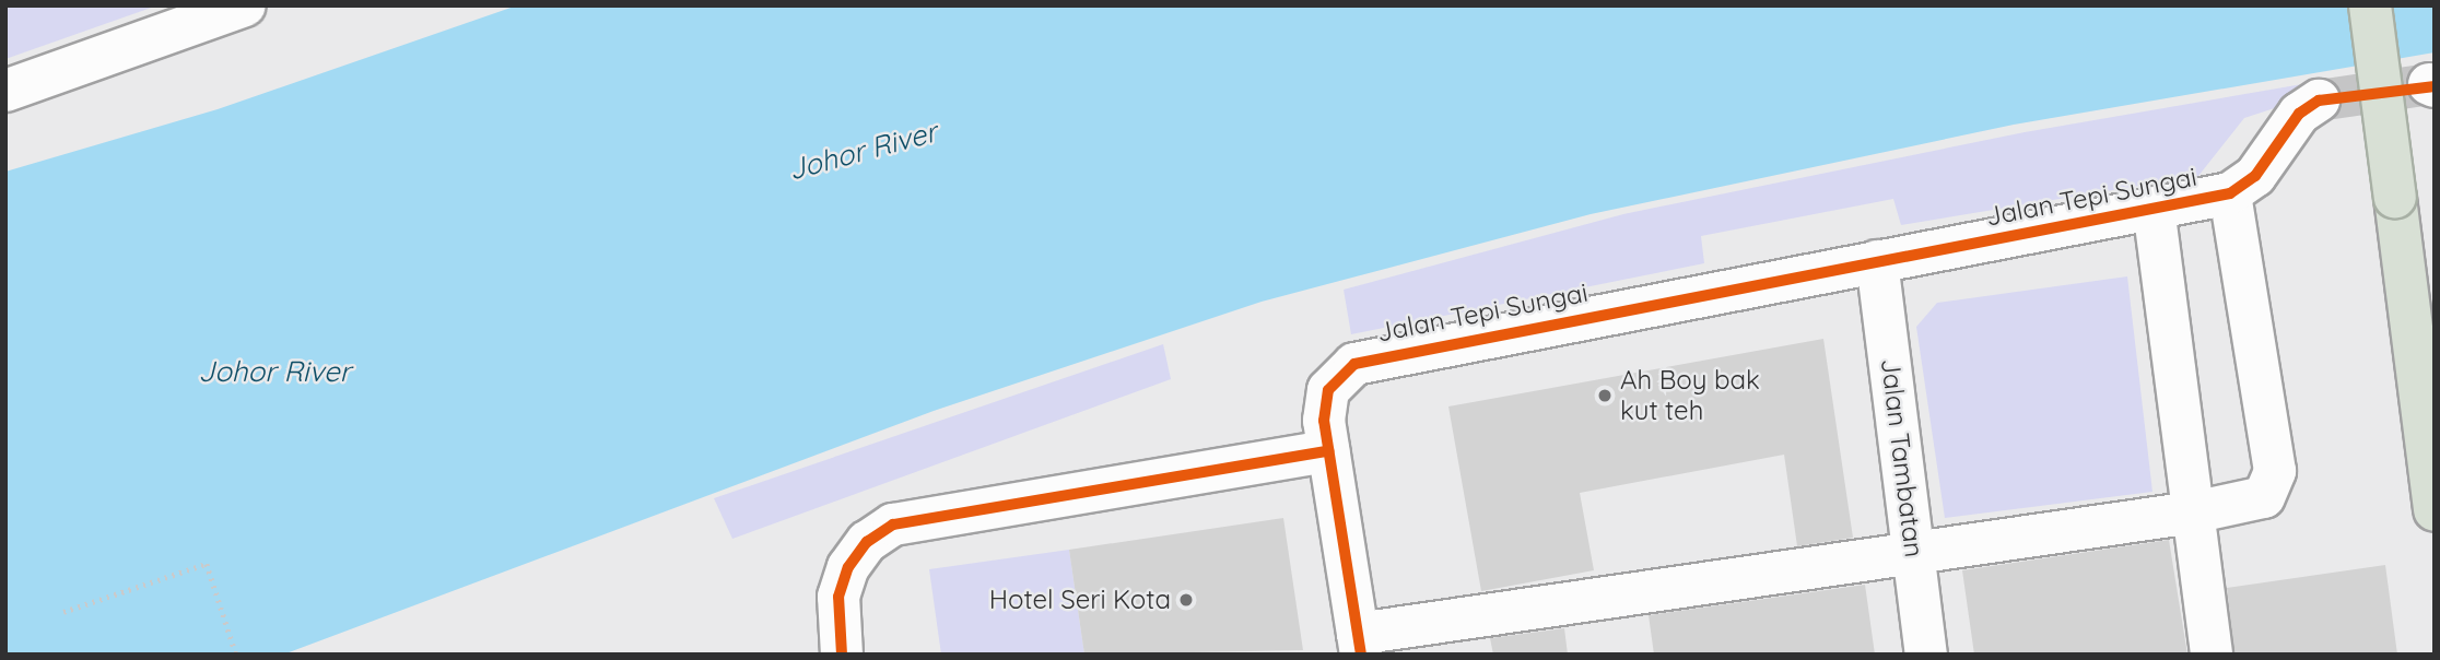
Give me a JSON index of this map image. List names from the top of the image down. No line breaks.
{"streets":{"street":["Jalan Tepi Sungai","Jalan Tambatan"]},"crossings":[["Jalan Tepi Sungai","Jalan Tambatan"]],"water":["Johor River"],"places":["Ah Boy bak kut teh","Hotel Seri Kota"]}
